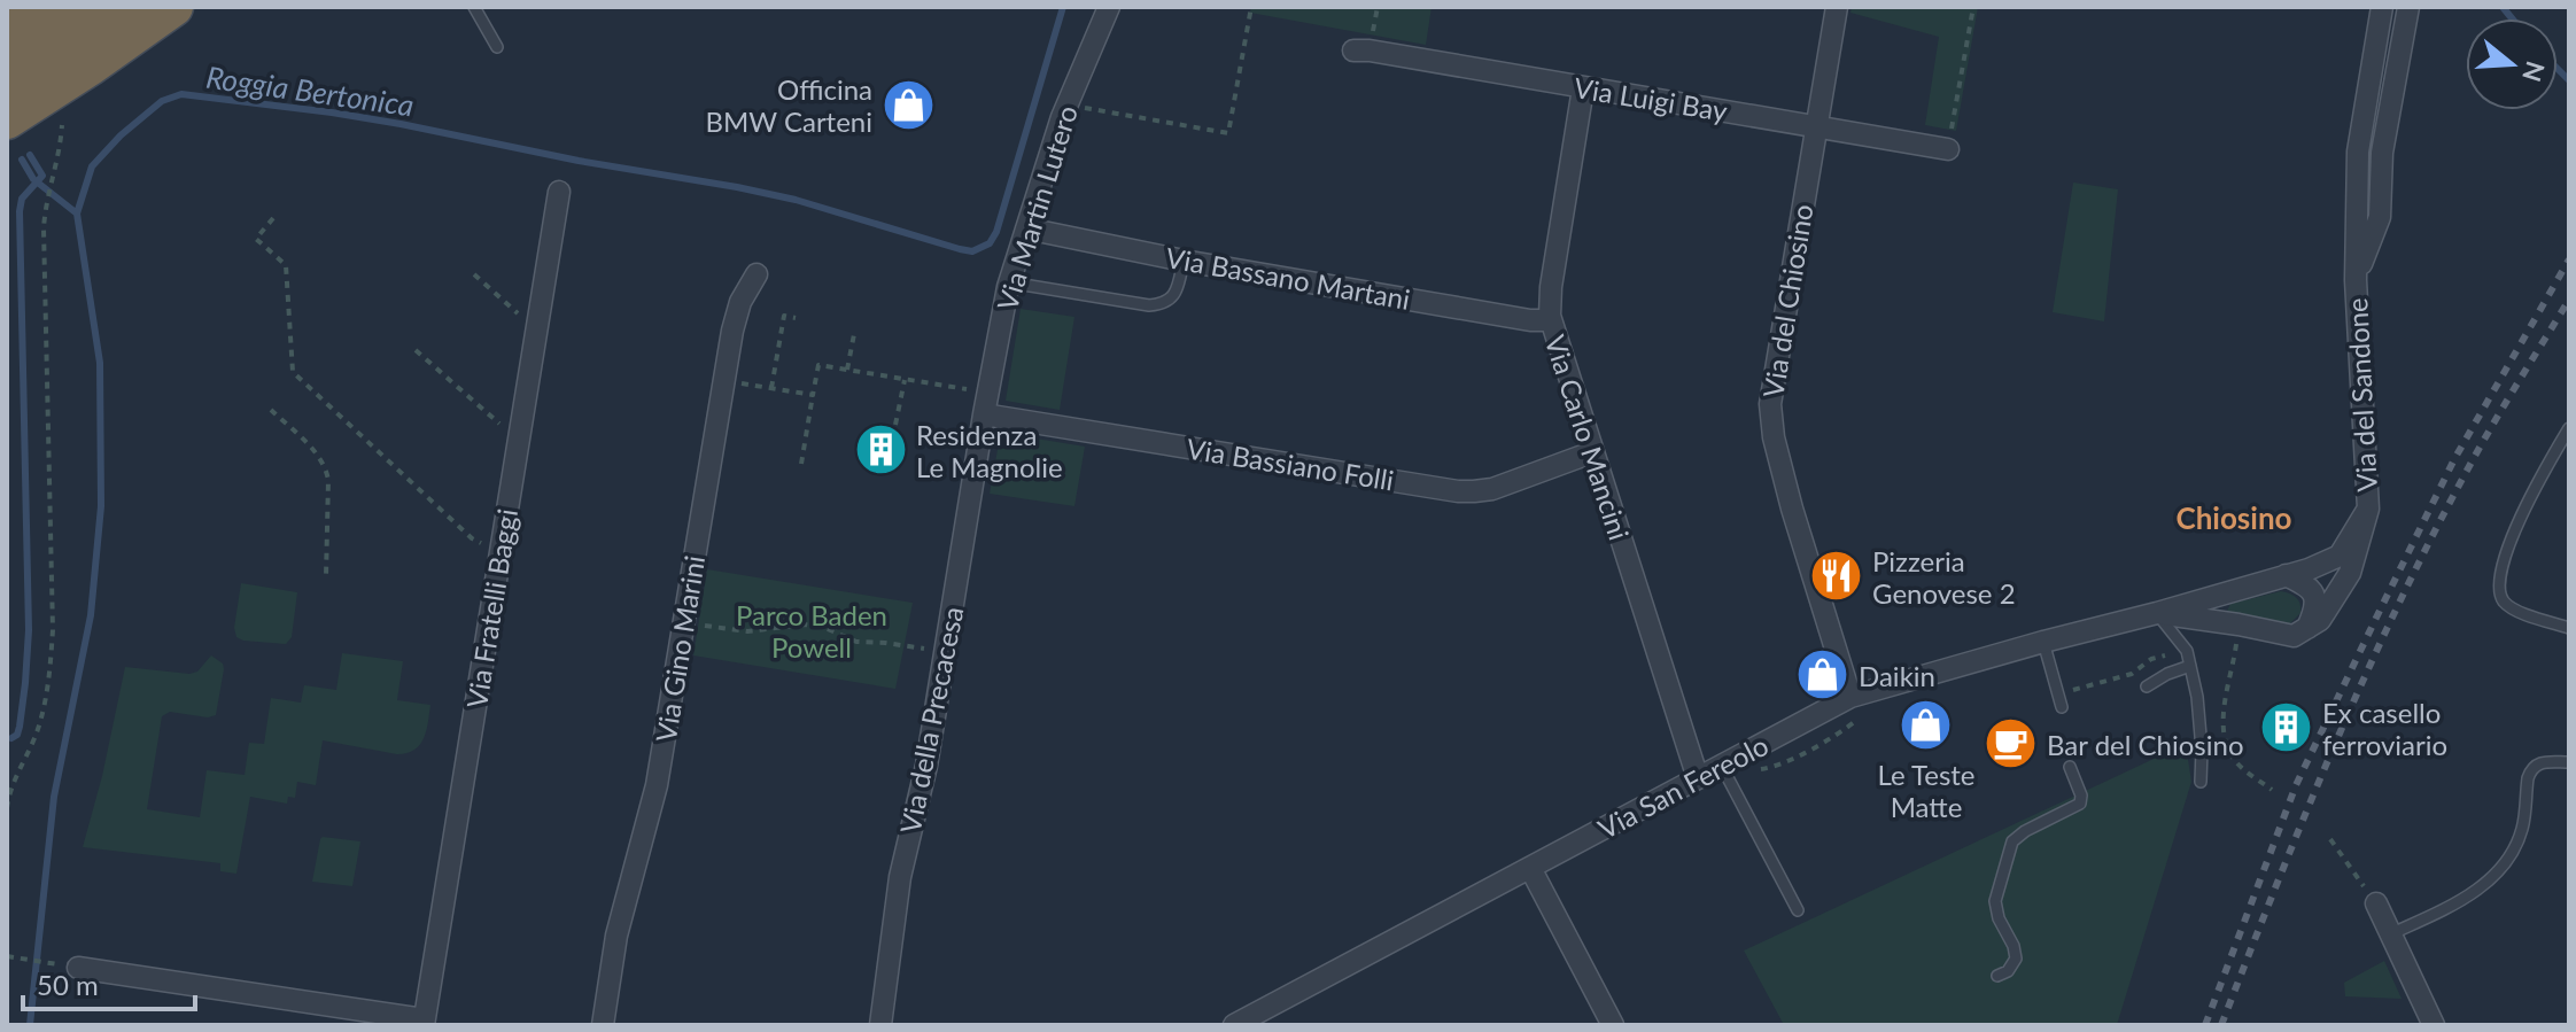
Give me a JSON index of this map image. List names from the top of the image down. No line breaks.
{"streets":{"street":["Via Luigi Bay","Via Martin Lutero","Via Bassano Martani","Via del Chiosino","Via del Sandone","Via Carlo Mancini","Via Bassiano Folli","Via Fratelli Baggi","Via Gino Marini","Via della Precacesa","Via San Fereolo"]},"crossings":[["Via Luigi Bay","Via del Chiosino"],["Via Luigi Bay","Via Carlo Mancini"],["Via Martin Lutero","Via Bassano Martani"],["Via Martin Lutero","Via Bassiano Folli"],["Via Martin Lutero","Via della Precacesa"],["Via Bassano Martani","Via Carlo Mancini"],["Via del Chiosino","Via San Fereolo"],["Via del Sandone","Via San Fereolo"],["Via Carlo Mancini","Via Bassiano Folli"],["Via Carlo Mancini","Via San Fereolo"],["Via Bassiano Folli","Via della Precacesa"]],"districts":["Chiosino"],"water":["Roggia Bertonica"],"parks":["Parco Baden Powell"],"places":{"shop":["Officina BMW Carteni","Daikin","Le Teste Matte"],"building":["Residenza Le Magnolie","Ex casello ferroviario"],"restaurant":["Pizzeria Genovese 2"],"cafe":["Bar del Chiosino"]},"scale_bar":"50 m","north":"right"}
